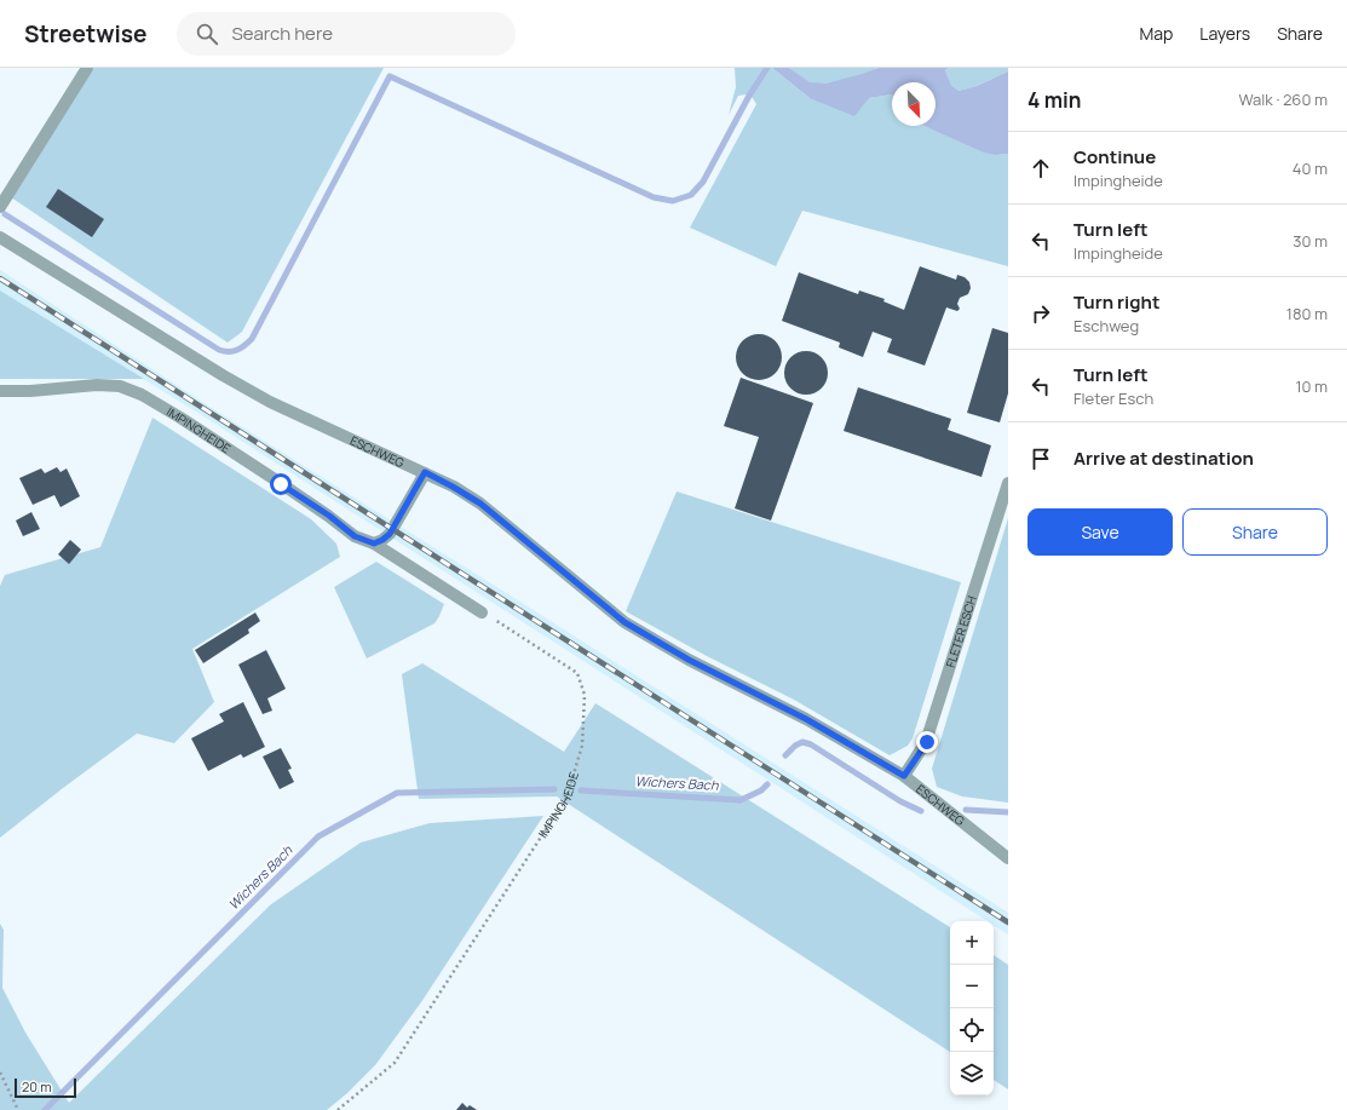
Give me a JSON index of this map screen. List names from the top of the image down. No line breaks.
{"streets":{"street":["IMPINGHEIDE","ESCHWEG","FLETER ESCH"]},"crossings":[["ESCHWEG","FLETER ESCH"]],"water":["Wichers Bach"],"scale_bar":"20 m","north":"bottom right","page":{"header":"Streetwise","search":"Search here","nav":["Map","Layers","Share"],"heading":["4 min","Walk · 260 m"],"list":[["Continue","Impingheide","40 m"],["Turn left","Impingheide","30 m"],["Turn right","Eschweg","180 m"],["Turn left","Fleter Esch","10 m"],"Arrive at destination"],"buttons":["Save","Share"],"map_buttons":["+","−"],"scale":"20 m"}}
